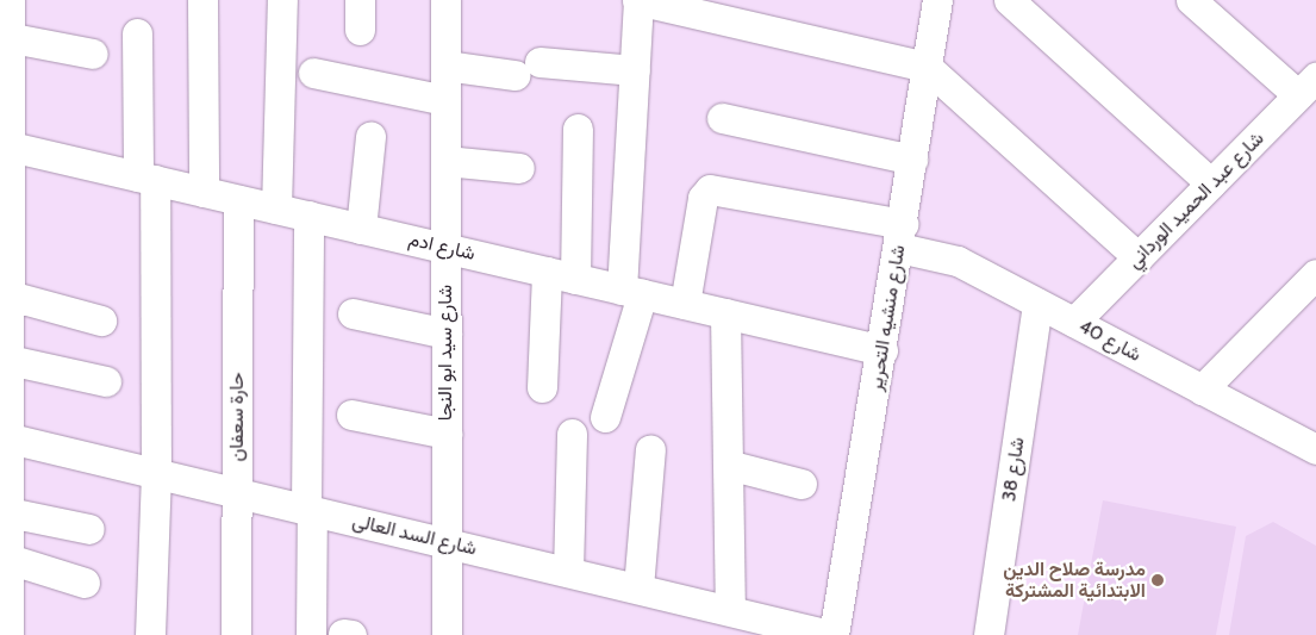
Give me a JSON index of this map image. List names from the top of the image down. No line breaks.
{"streets":{"street":["شارع عبد الحميد الورداني","شارع ادم","شارع منشيه التحرير","شارع 40","شارع سيد ابو النجا","حارة سعفان","شارع 38","شارع السد العالى"]},"crossings":[["شارع عبد الحميد الورداني","شارع 40"],["شارع ادم","شارع منشيه التحرير"],["شارع ادم","شارع 40"],["شارع ادم","شارع سيد ابو النجا"],["شارع ادم","حارة سعفان"],["شارع منشيه التحرير","شارع 40"],["شارع 40","شارع 38"],["شارع سيد ابو النجا","شارع السد العالى"],["حارة سعفان","شارع السد العالى"]],"places":["مدرسة صلاح الدين الابتدائية المشتركة"]}
